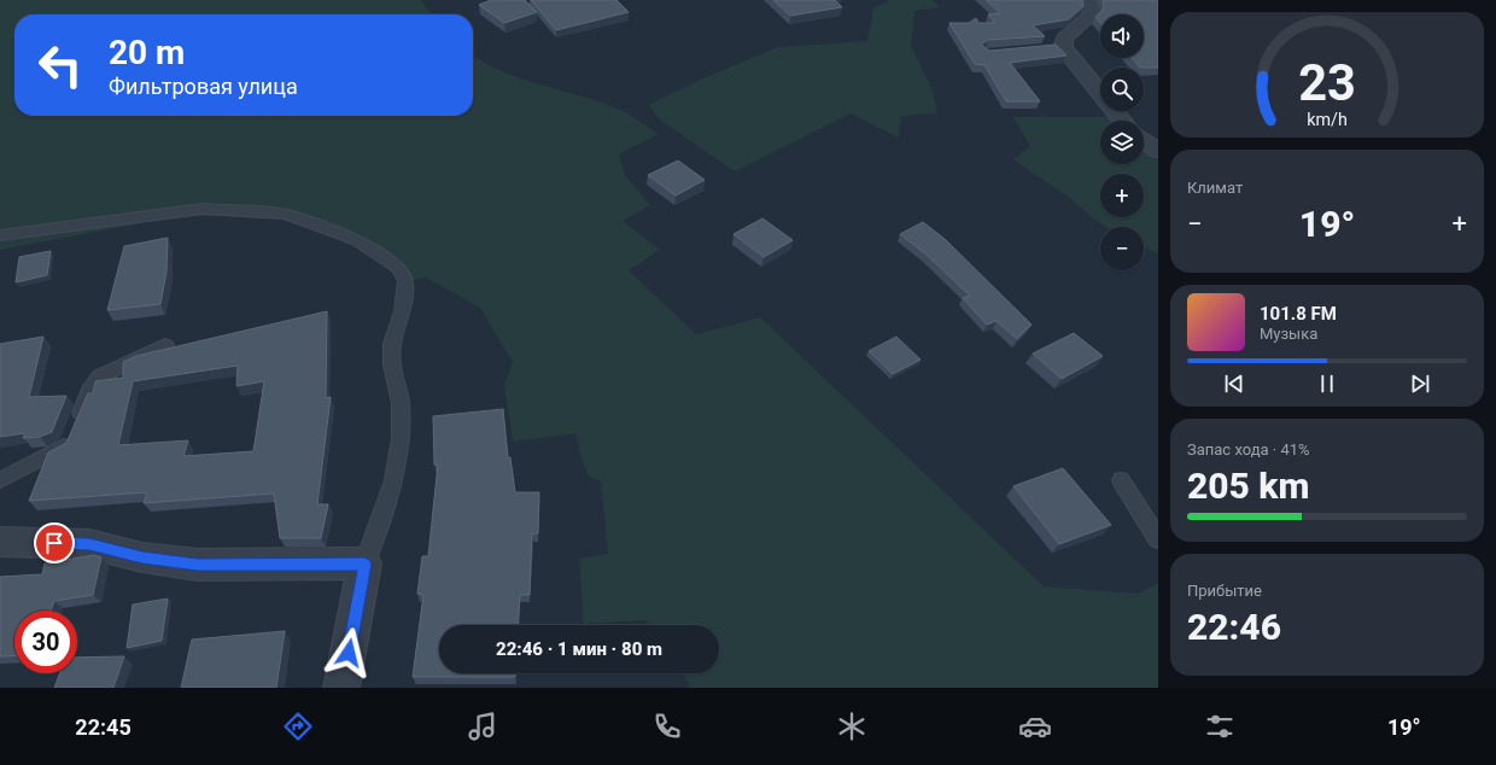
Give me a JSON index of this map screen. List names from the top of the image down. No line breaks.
{"page":{"map_buttons":["+","−"],"turn":["20 m","Фильтровая улица"],"tile":["Климат",["Запас хода · 41%","205 km"],["Прибытие","22:46"]],"heat":["−","19°","+"],"song":["101.8 FM","Музыка"],"limit":"30","trip":"22:46 · 1 мин · 80 m","tabs":["22:45","19°"],"gauge":["23","km/h"]}}
